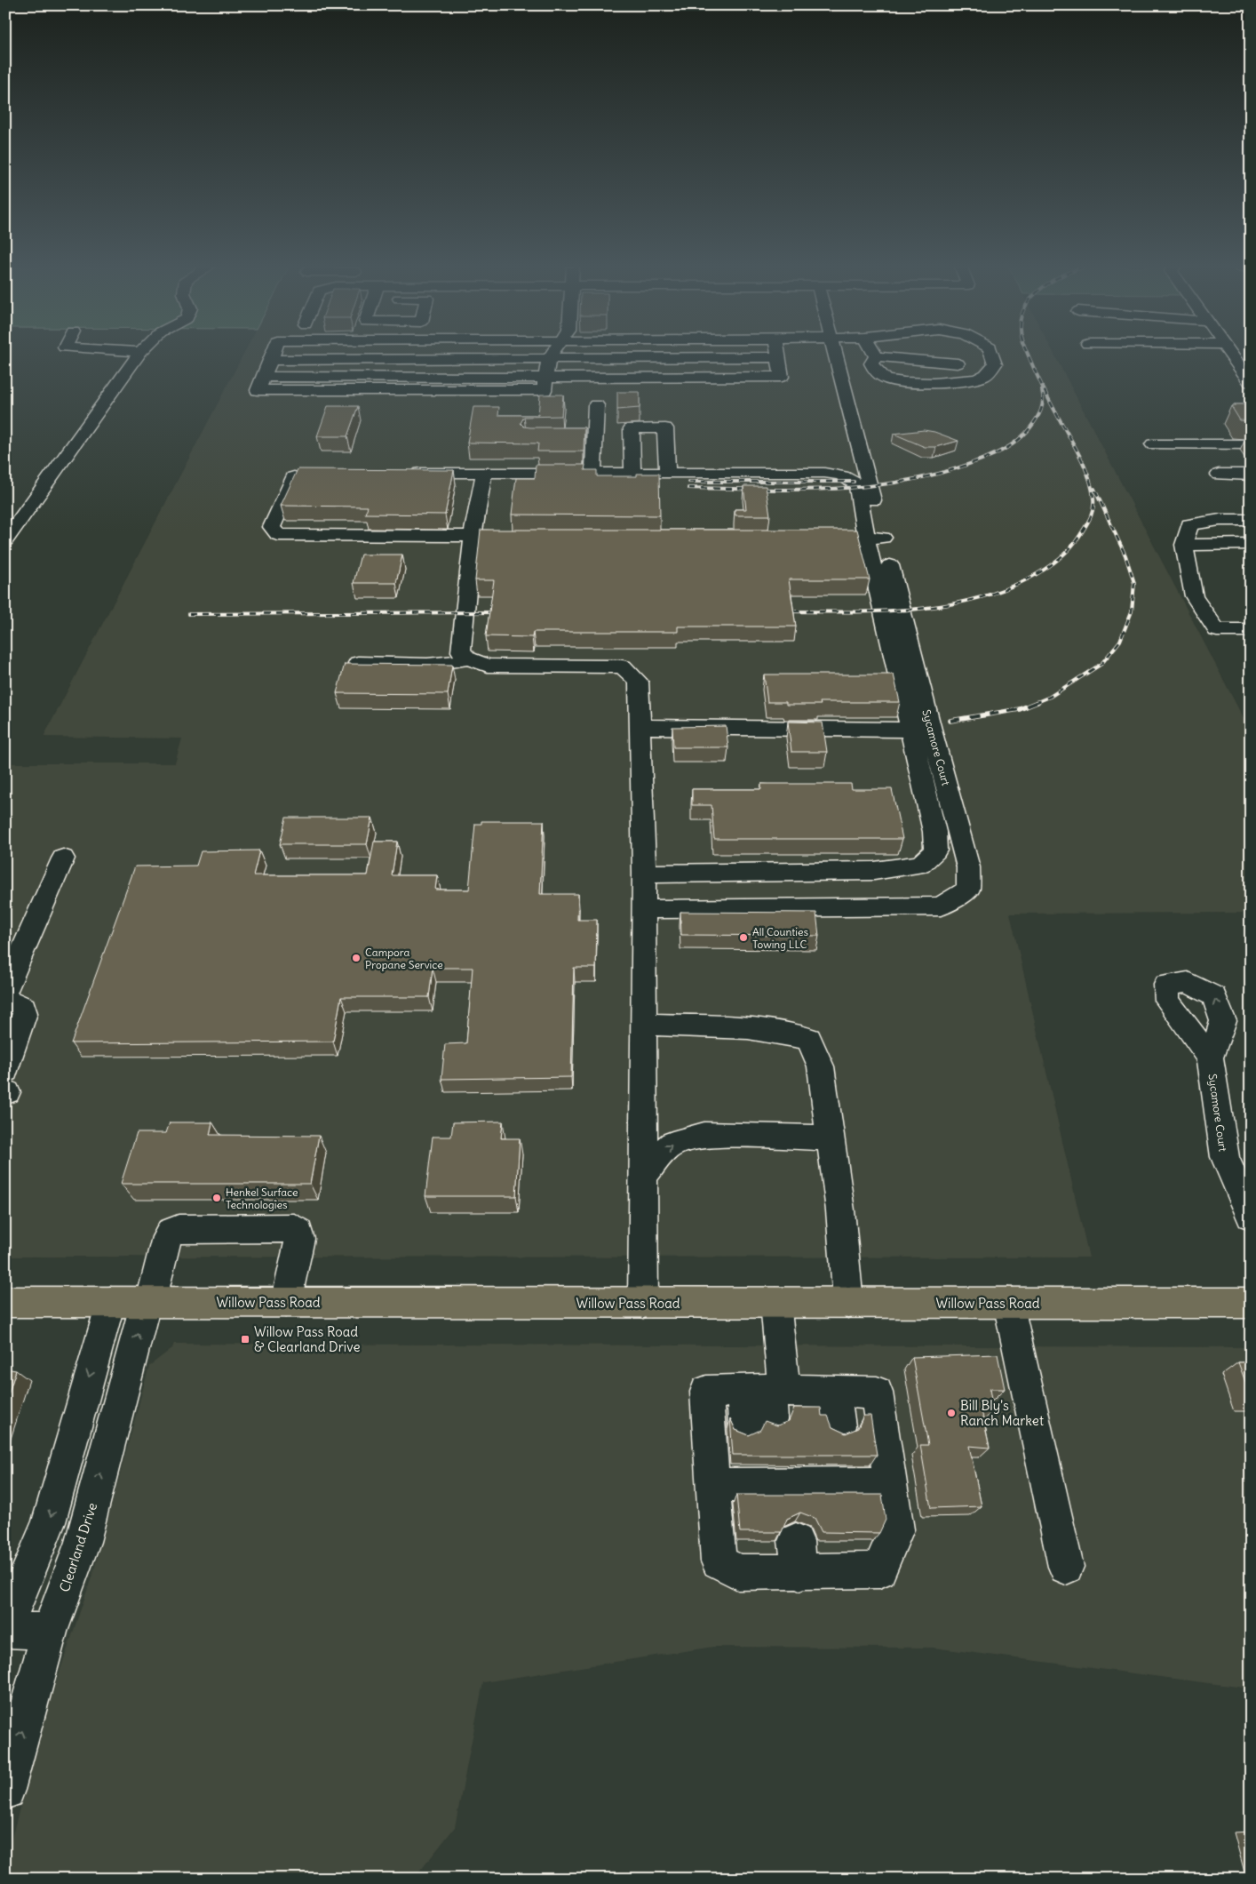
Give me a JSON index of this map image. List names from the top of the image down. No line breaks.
{"streets":{"main road":["Willow Pass Road"],"street":["Sycamore Court","Clearland Drive"]},"crossings":[["Willow Pass Road","Clearland Drive"]],"places":{"other":["All Counties Towing LLC","Campora Propane Service","Henkel Surface Technologies","Bill Bly's Ranch Market"],"transit":["Willow Pass Road & Clearland Drive"]}}
